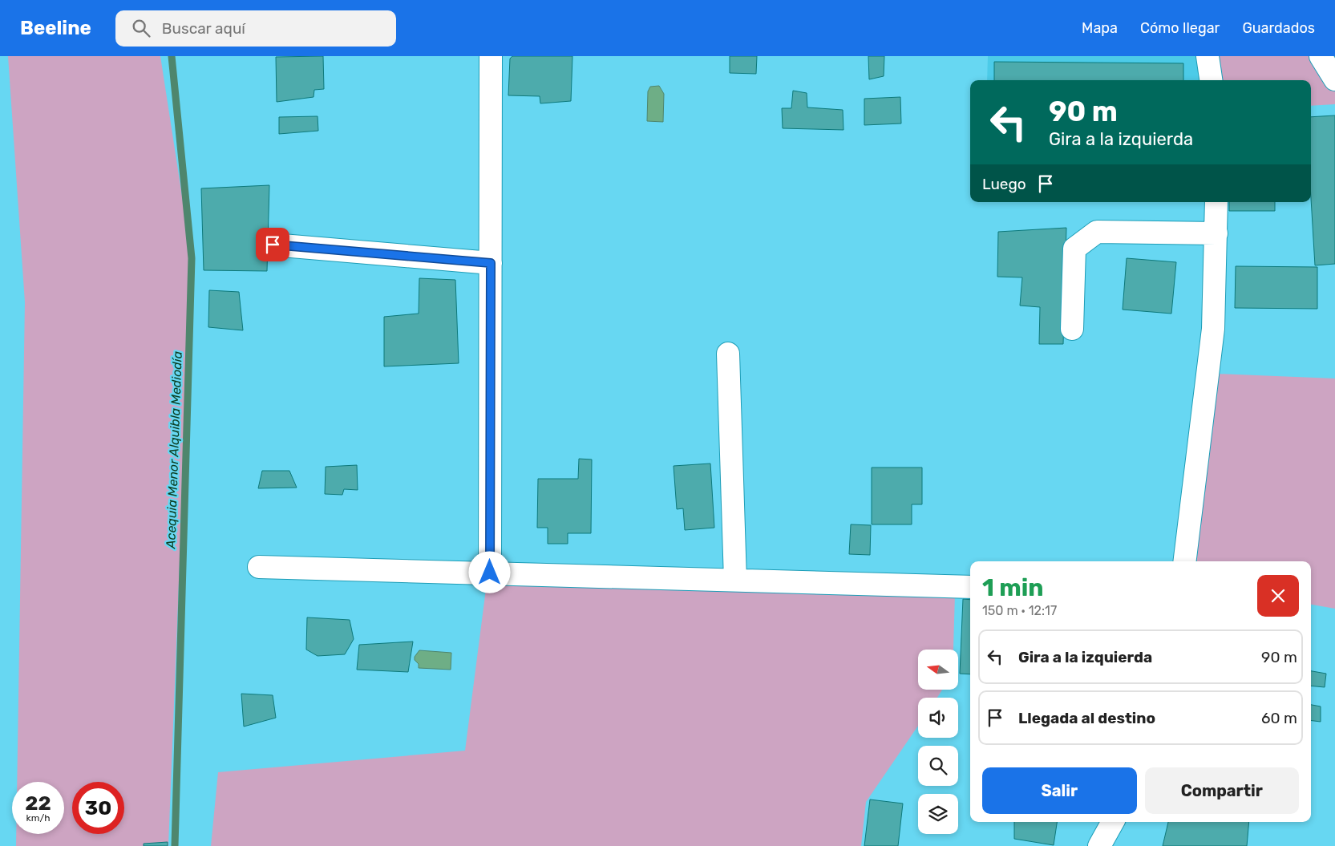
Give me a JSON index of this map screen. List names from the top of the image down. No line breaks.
{"water":["Acequia Menor Alquibla Mediodía"],"north":"left","page":{"header":"Beeline","search":"Buscar aquí","nav":["Mapa","Cómo llegar","Guardados"],"turn":["90 m","Gira a la izquierda"],"then":"Luego","heading":["1 min","150 m · 12:17"],"list":[{"name":"Gira a la izquierda","value":"90 m"},{"name":"Llegada al destino","value":"60 m"}],"buttons":["Salir","Compartir"],"speed":"22 km/h","limit":"30"}}
